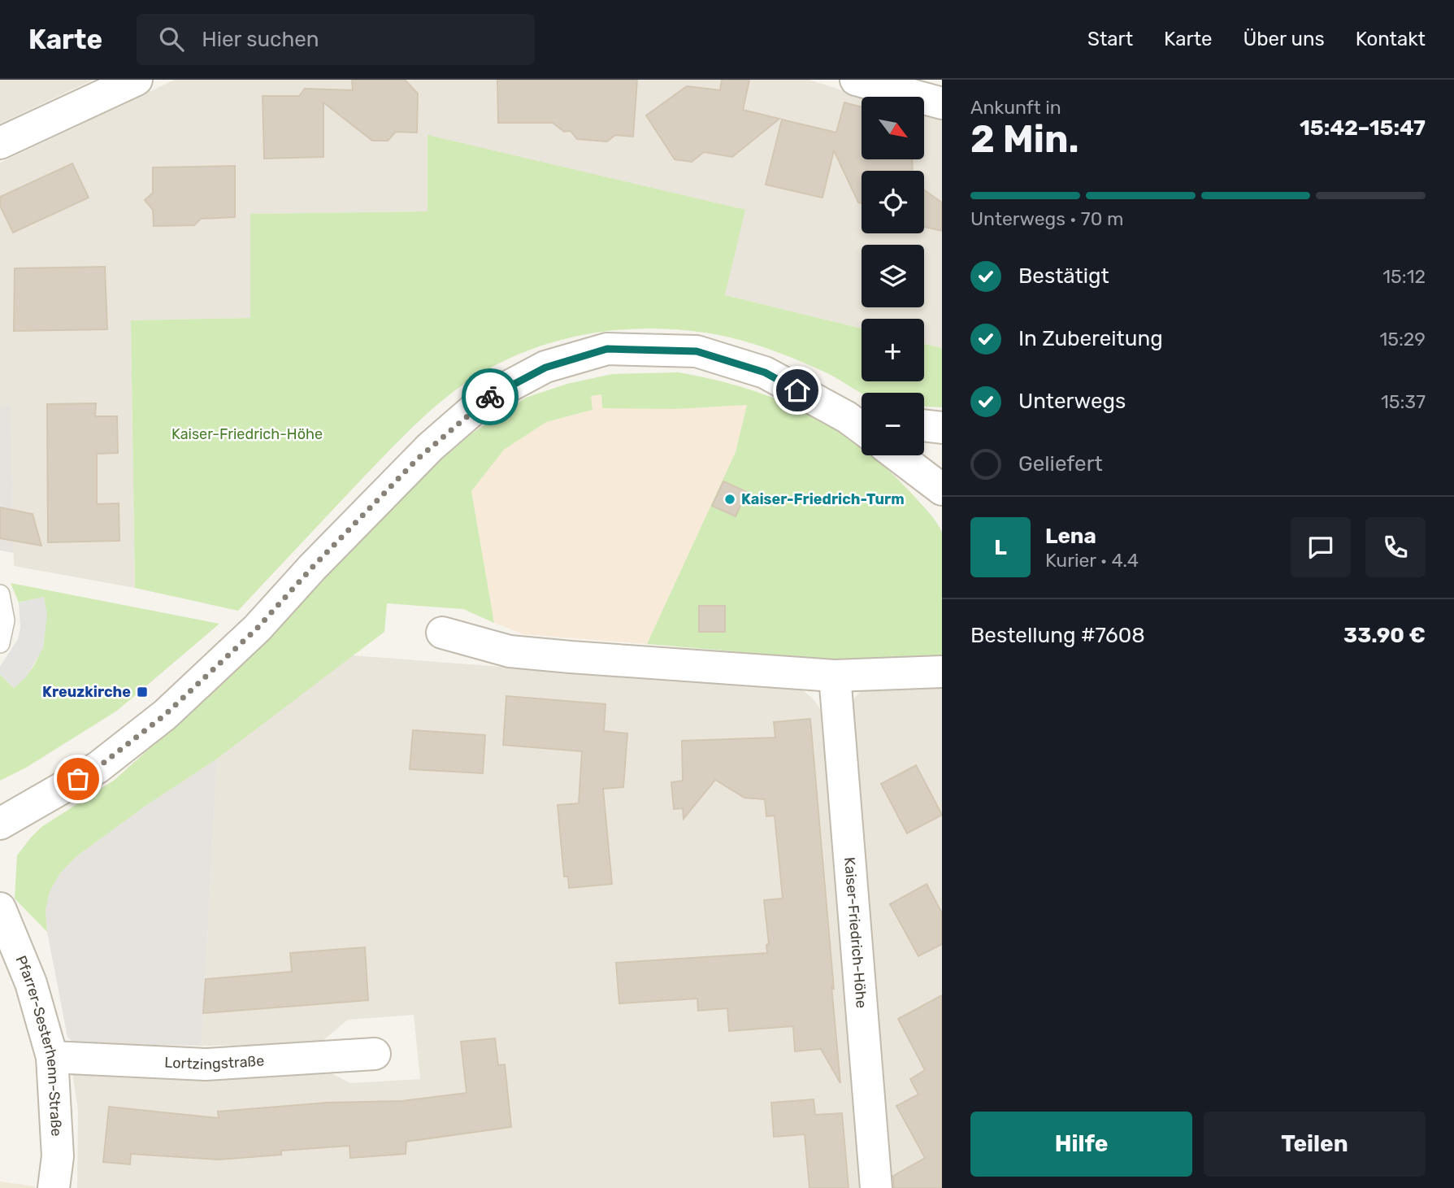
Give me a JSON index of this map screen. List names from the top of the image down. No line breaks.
{"streets":{"street":["Kaiser-Friedrich-Höhe","Pfarrer-Sesterhenn-Straße","Lortzingstraße"]},"crossings":[["Pfarrer-Sesterhenn-Straße","Lortzingstraße"]],"parks":["Kaiser-Friedrich-Höhe"],"places":{"other":["Kaiser-Friedrich-Turm"],"transit":["Kreuzkirche"]},"north":"bottom right","page":{"header":"Karte","search":"Hier suchen","nav":["Start","Karte","Über uns","Kontakt"],"heading":["2 Min.","Ankunft in","15:42–15:47"],"panel":["Lena","Kurier · 4.4","Bestellung #7608","33.90 €"],"map_buttons":["+","−"],"bar":"Unterwegs · 70 m","list":[["Bestätigt","15:12"],["In Zubereitung","15:29"],["Unterwegs","15:37"],"Geliefert"],"round":"L","buttons":["Hilfe","Teilen"]}}
